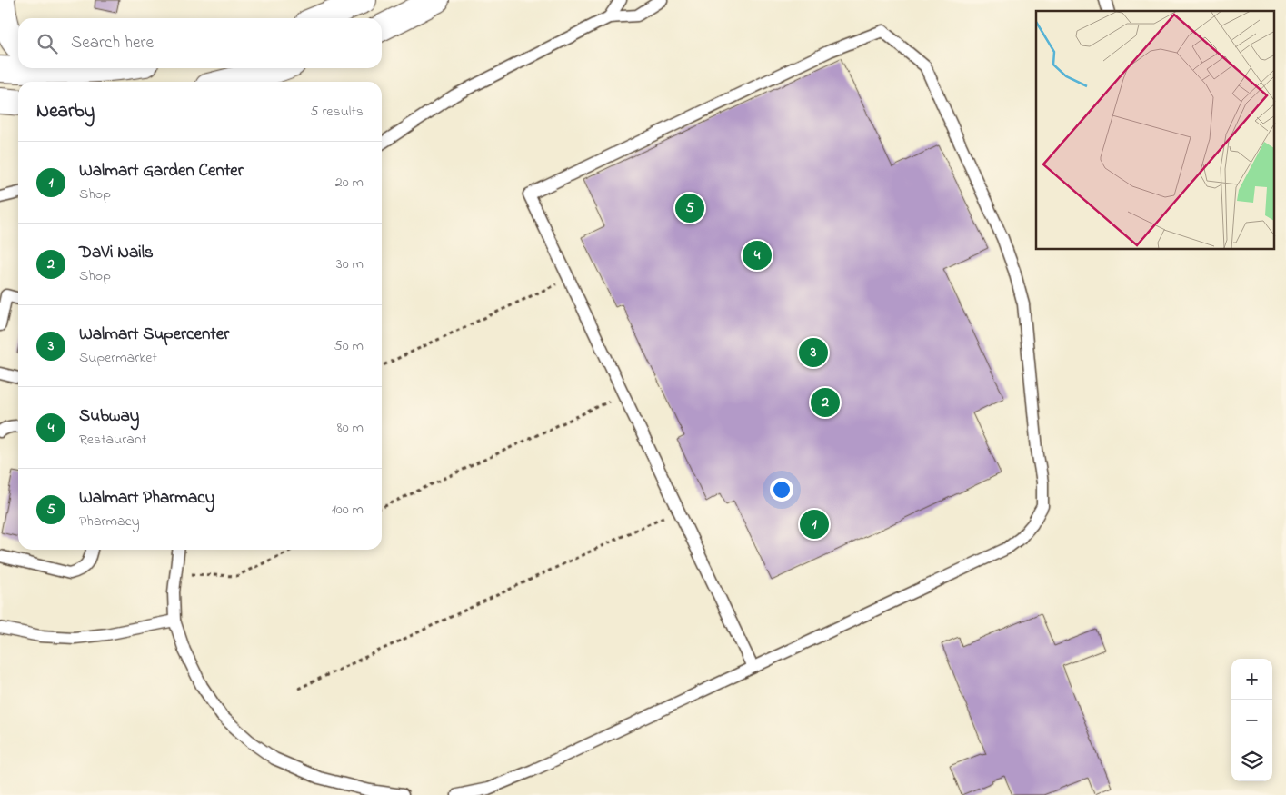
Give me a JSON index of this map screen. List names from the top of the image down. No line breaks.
{"page":{"search":"Search here","heading":["Nearby","5 results"],"list":[{"mark":"1","name":"Walmart Garden Center","note":"Shop","value":"20 m"},{"mark":"2","name":"DaVi Nails","note":"Shop","value":"30 m"},{"mark":"3","name":"Walmart Supercenter","note":"Supermarket","value":"50 m"},{"mark":"4","name":"Subway","note":"Restaurant","value":"80 m"},{"mark":"5","name":"Walmart Pharmacy","note":"Pharmacy","value":"100 m"}],"pins":["5","4","3","2","1"],"map_buttons":["+","−"]}}
